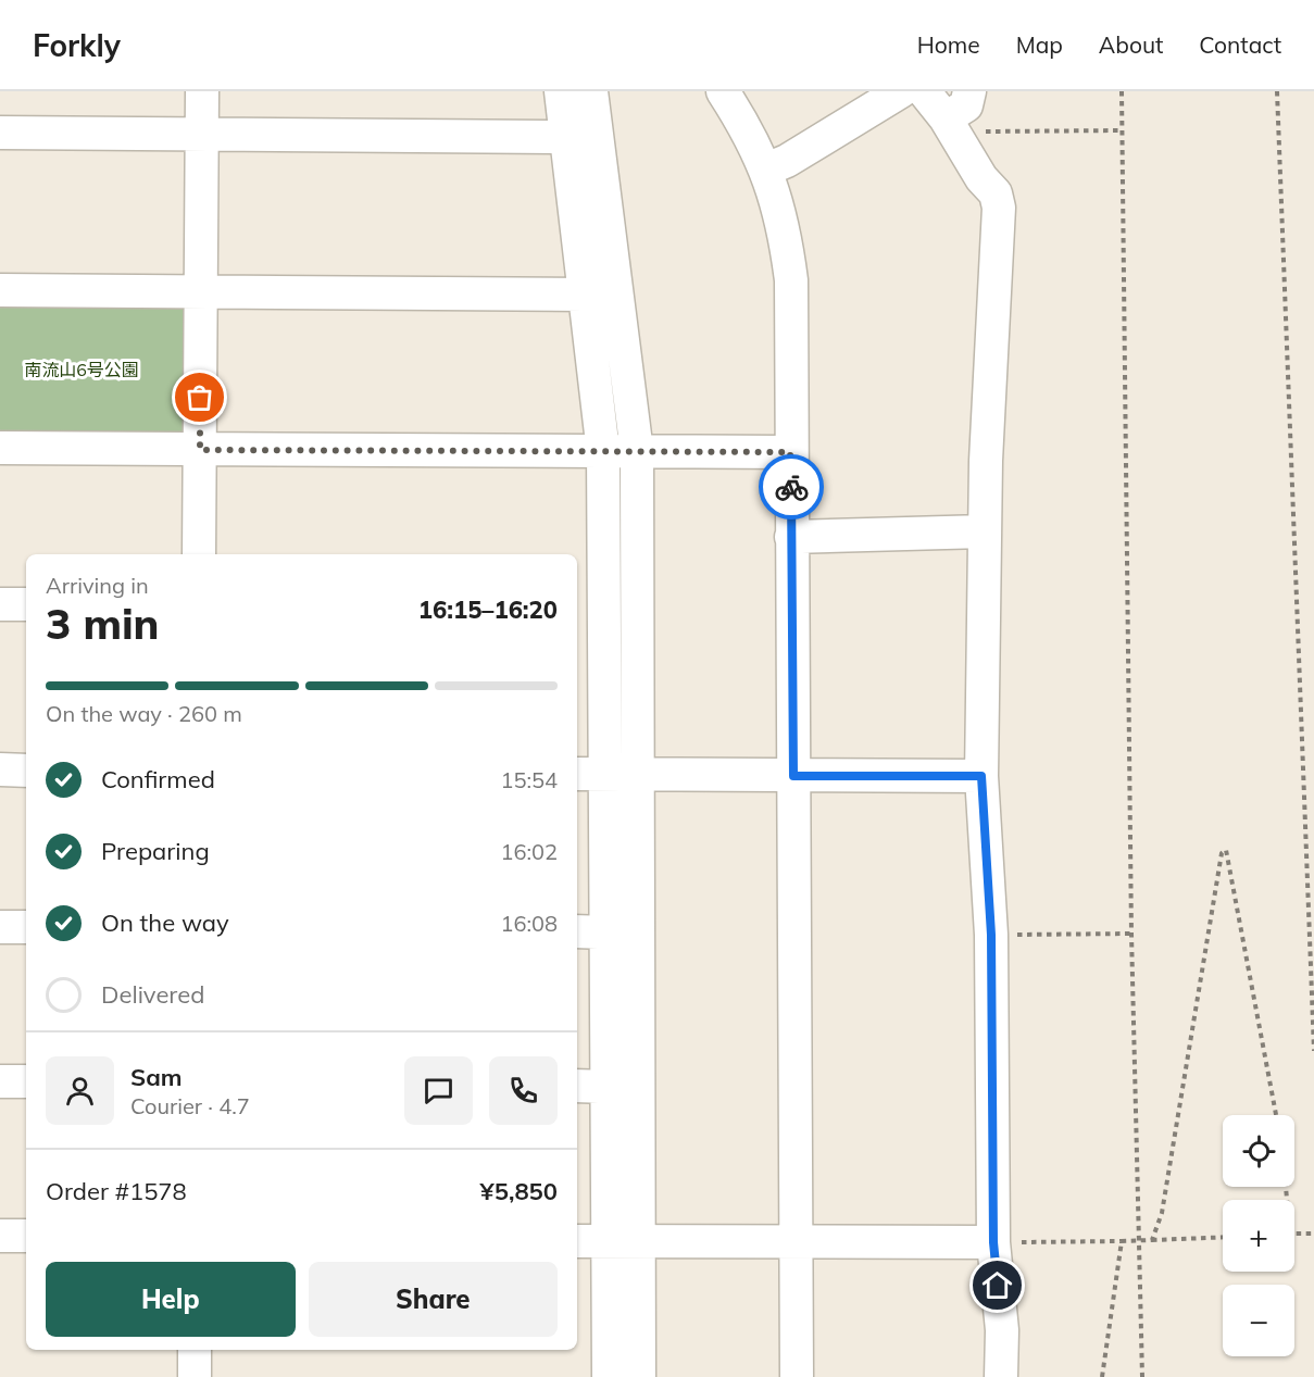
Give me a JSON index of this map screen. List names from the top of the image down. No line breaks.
{"parks":["南流山6号公園"],"page":{"header":"Forkly","nav":["Home","Map","About","Contact"],"heading":["3 min","Arriving in","16:15–16:20"],"panel":["Sam","Courier · 4.7","Order #1578","¥5,850"],"bar":"On the way · 260 m","list":[["Confirmed","15:54"],["Preparing","16:02"],["On the way","16:08"],"Delivered"],"map_buttons":["+","−"],"buttons":["Help","Share"]}}
